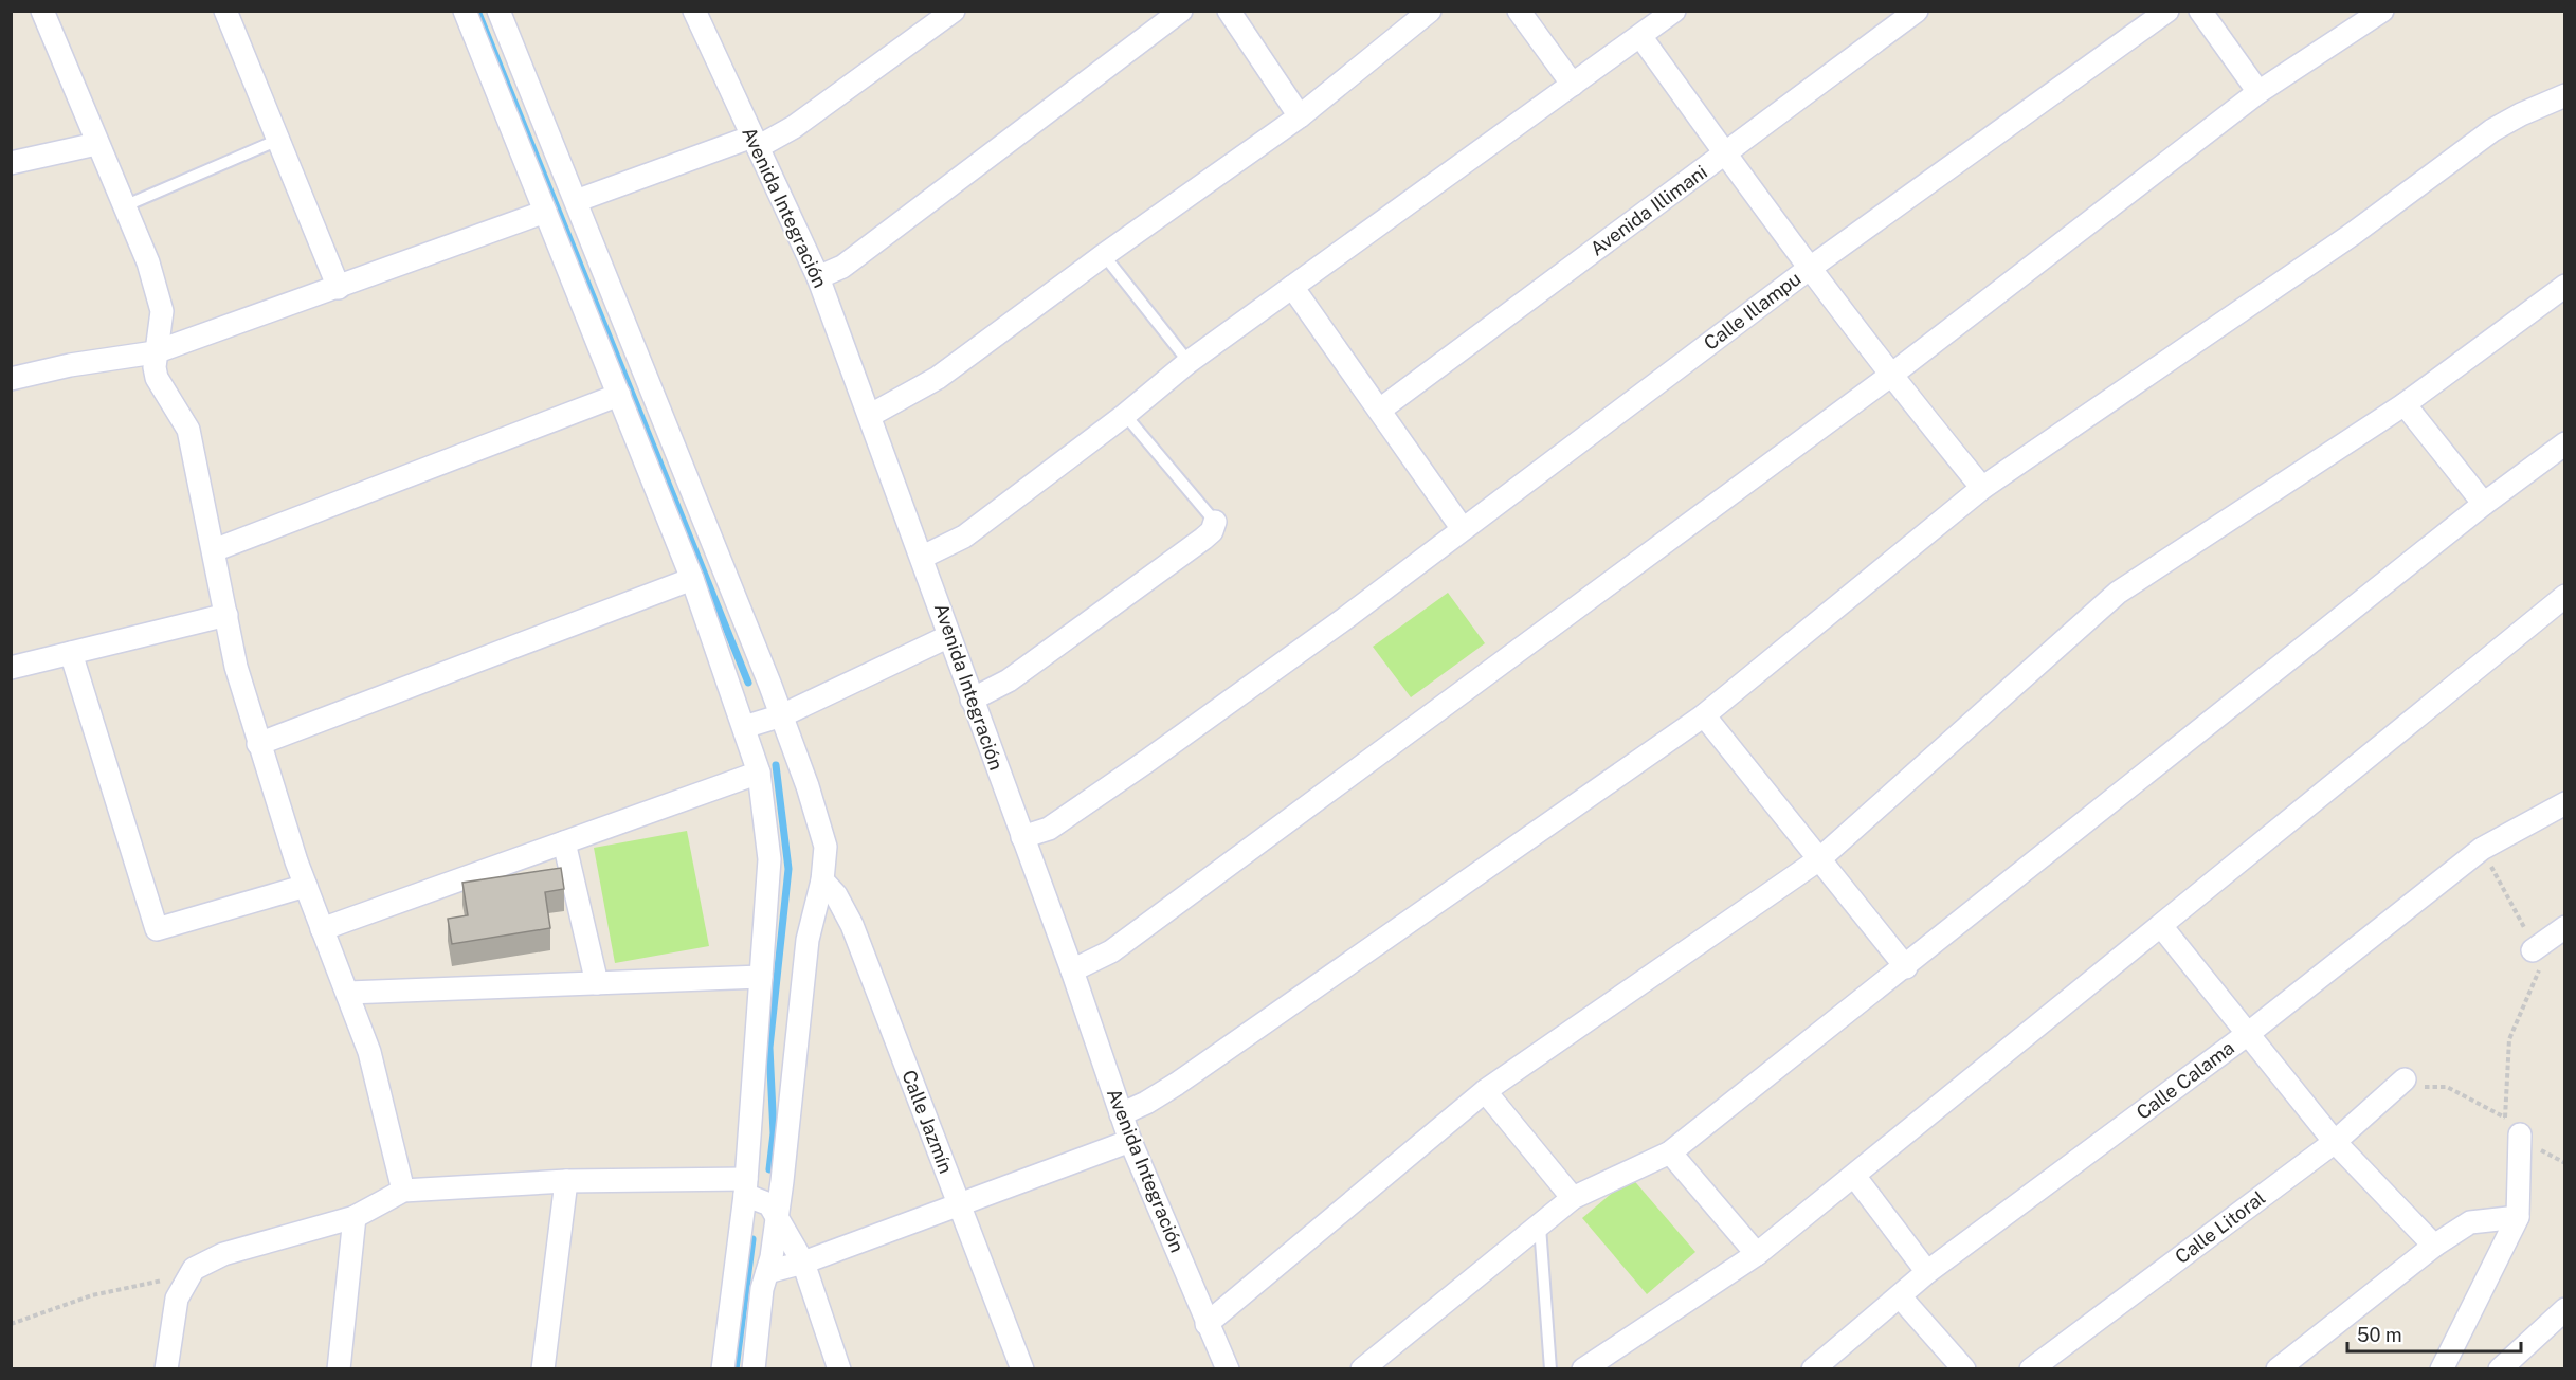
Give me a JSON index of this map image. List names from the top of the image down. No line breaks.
{"streets":{"street":["Avenida Integración","Avenida Illimani","Calle Illampu","Calle Calama","Calle Jazmín","Calle Litoral"]},"crossings":[["Avenida Integración","Calle Illampu"]],"scale_bar":"50 m"}
